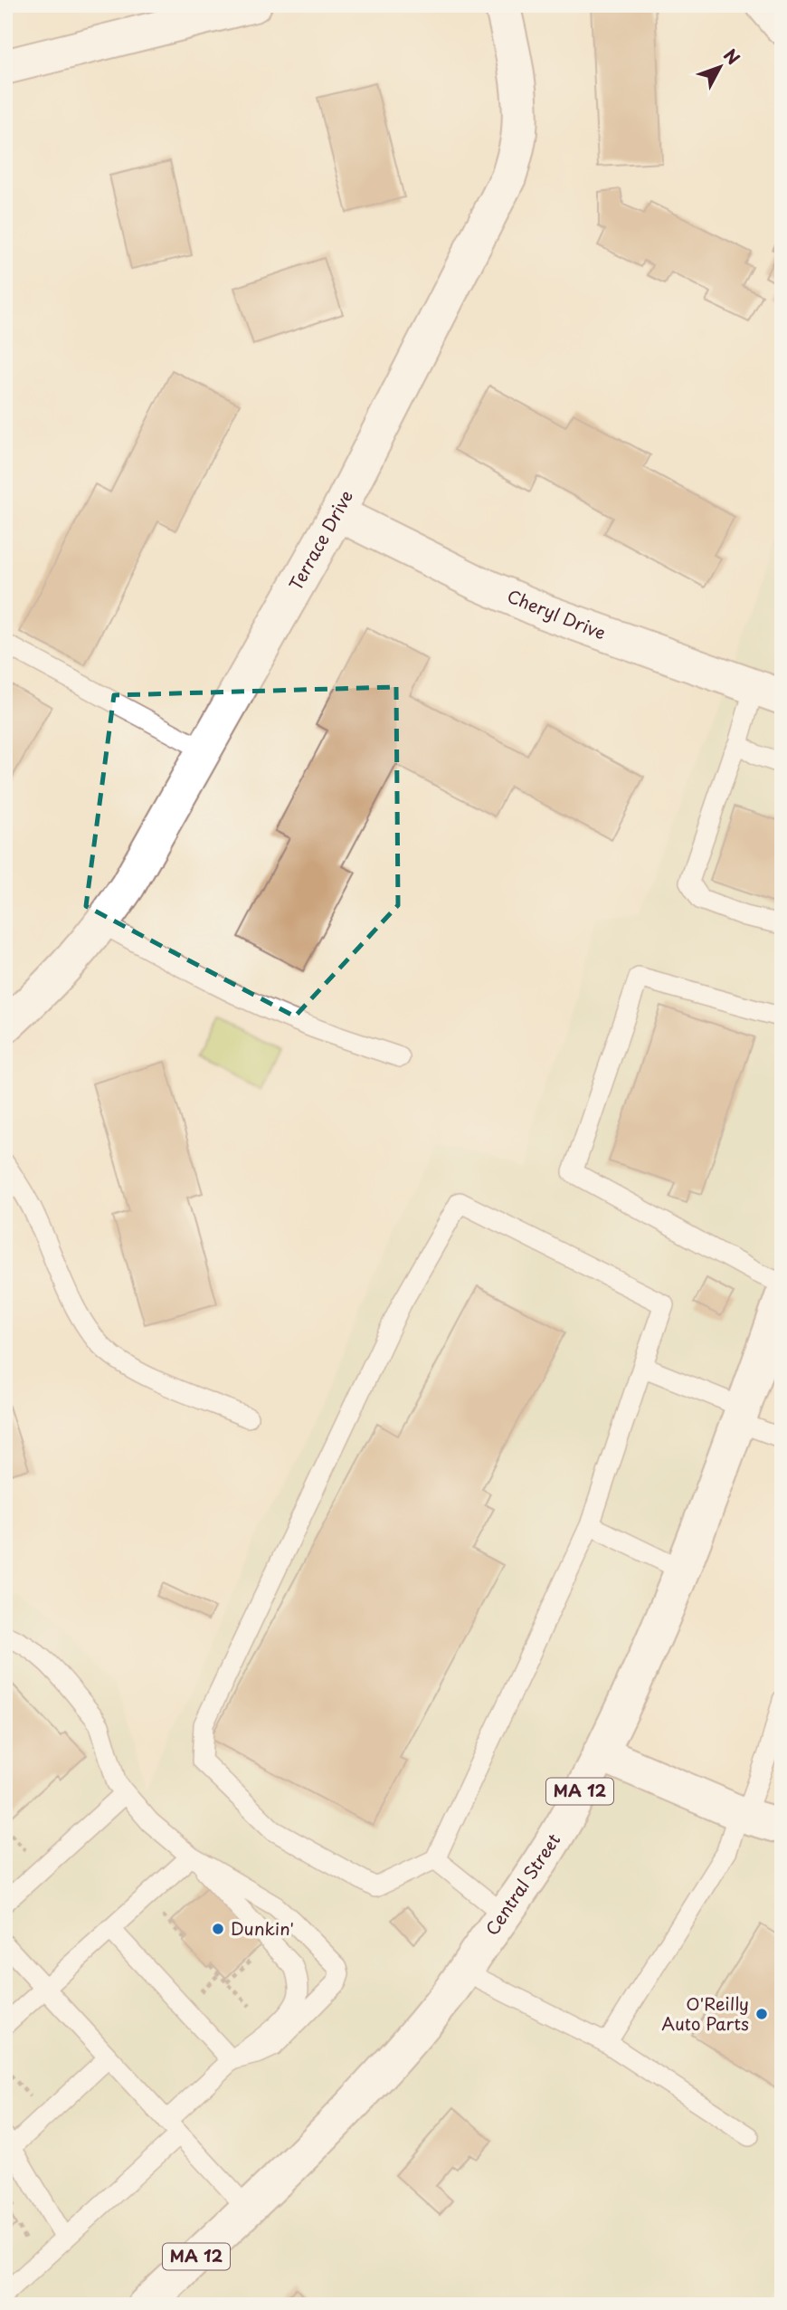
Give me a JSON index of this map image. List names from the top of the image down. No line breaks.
{"streets":{"street":["Terrace Drive","Cheryl Drive","MA 12","Central Street"]},"crossings":[["Terrace Drive","Cheryl Drive"]],"places":["Dunkin'","O'Reilly Auto Parts"],"north":"top right"}
